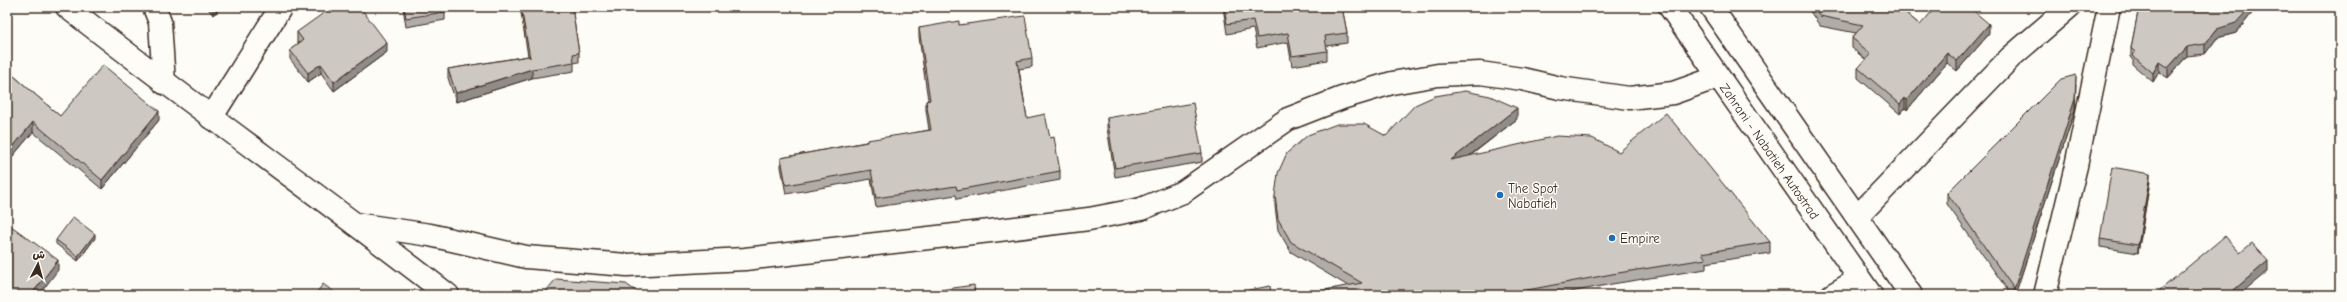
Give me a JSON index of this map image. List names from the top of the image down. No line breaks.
{"streets":{"main road":["Zahrani - Nabatieh Autostrad"]},"places":["The Spot Nabatieh","Empire"],"north":"top"}
